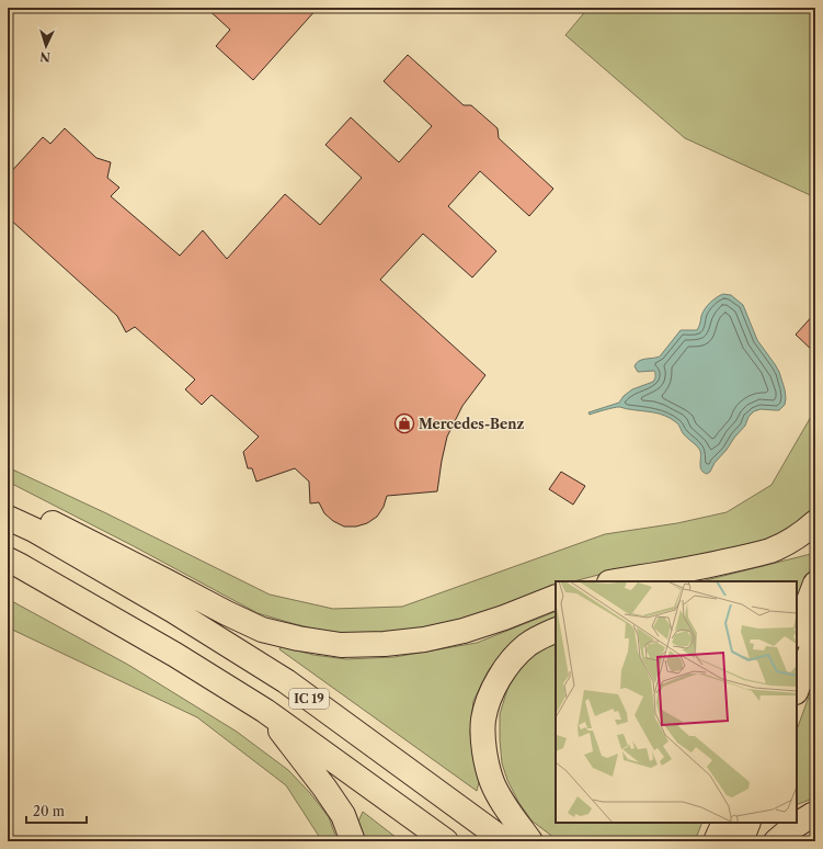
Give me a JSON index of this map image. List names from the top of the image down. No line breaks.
{"streets":{"main road":["IC 19"]},"places":{"shop":["Mercedes-Benz"]},"scale_bar":"20 m","north":"bottom"}
